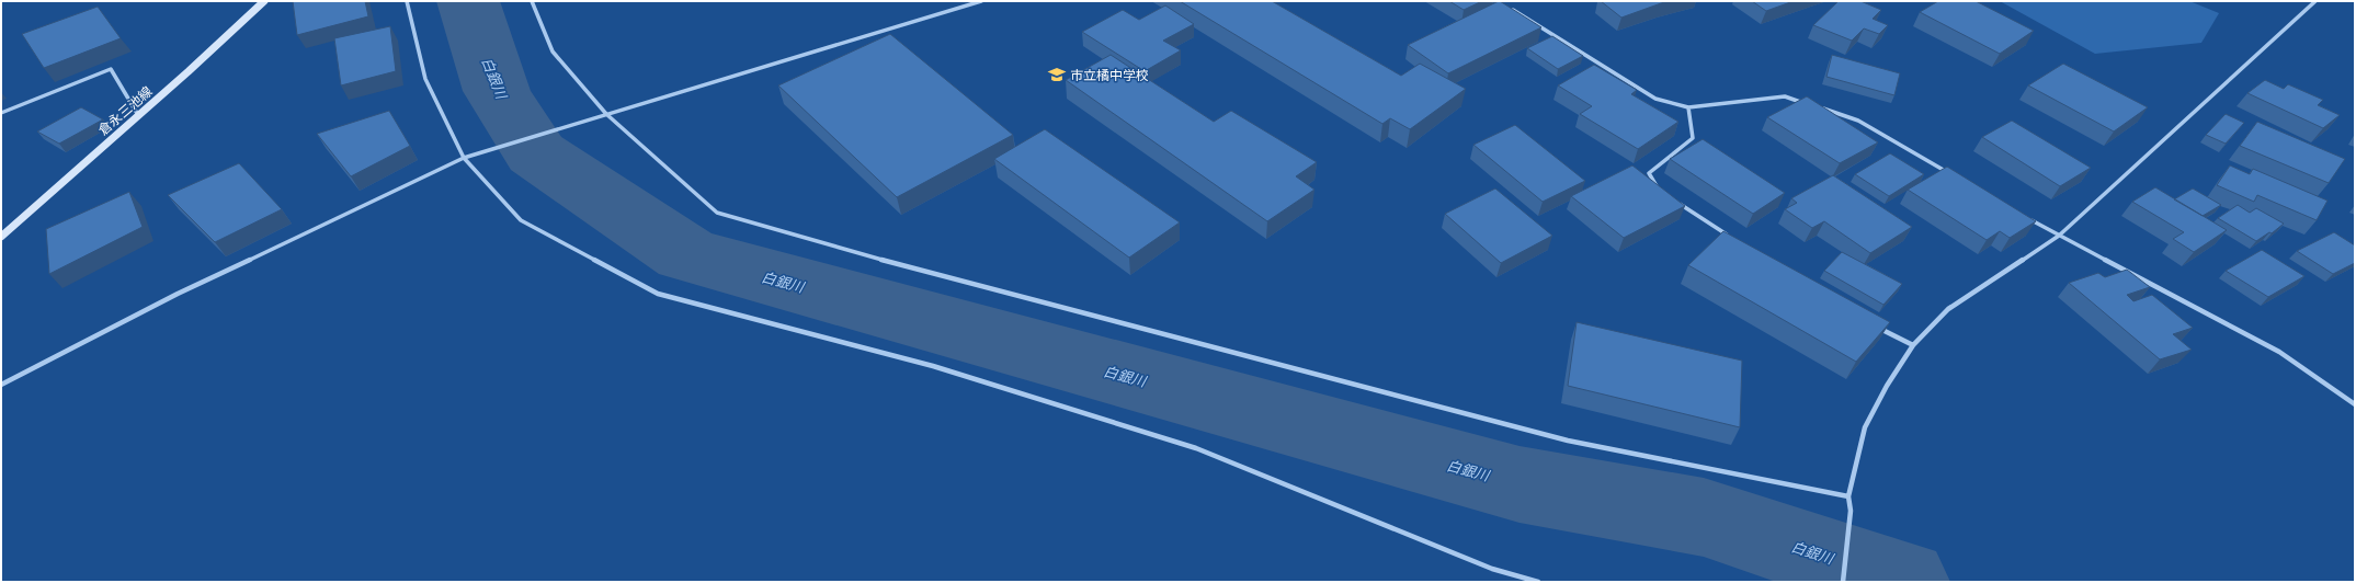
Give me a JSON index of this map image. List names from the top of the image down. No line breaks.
{"streets":{"main road":["倉永三池線"]},"water":["白銀川"],"places":{"school or university":["市立橘中学校"]}}
